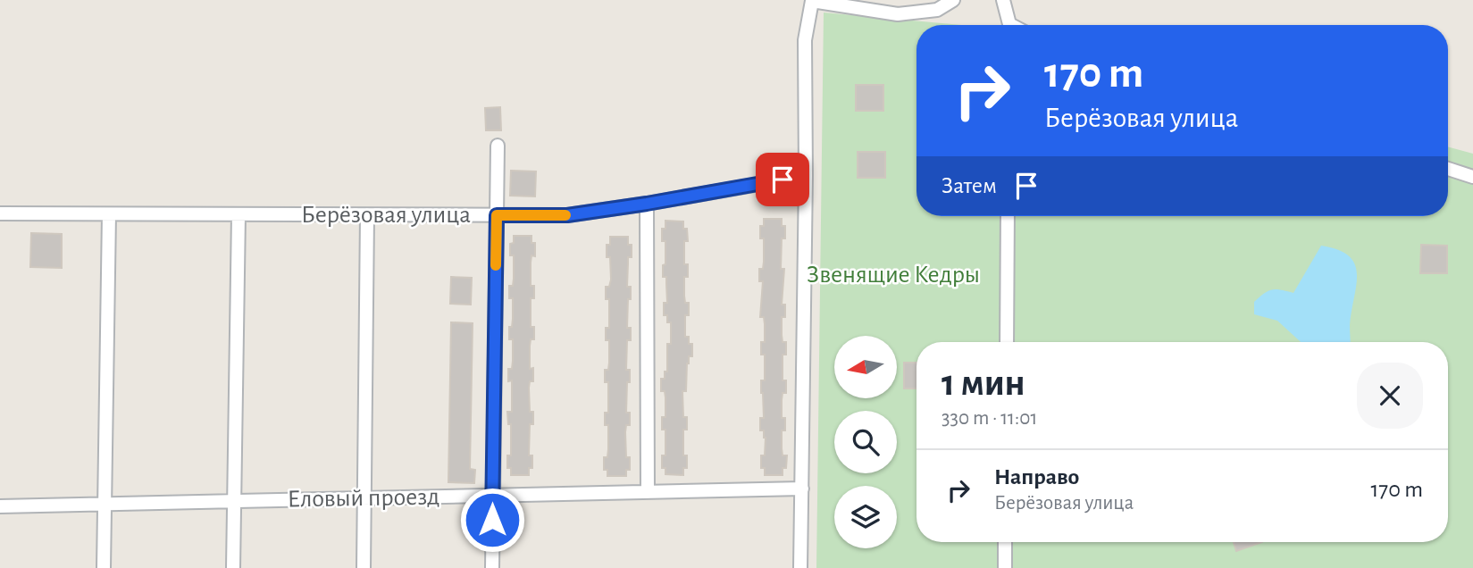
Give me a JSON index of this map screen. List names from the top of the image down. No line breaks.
{"streets":{"street":["Берёзовая улица","Еловый проезд"]},"parks":["Звенящие Кедры"],"north":"left","page":{"turn":["170 m","Берёзовая улица"],"then":"Затем","heading":["1 мин","330 m · 11:01"],"list":[{"name":"Направо","note":"Берёзовая улица","value":"170 m"}]}}
